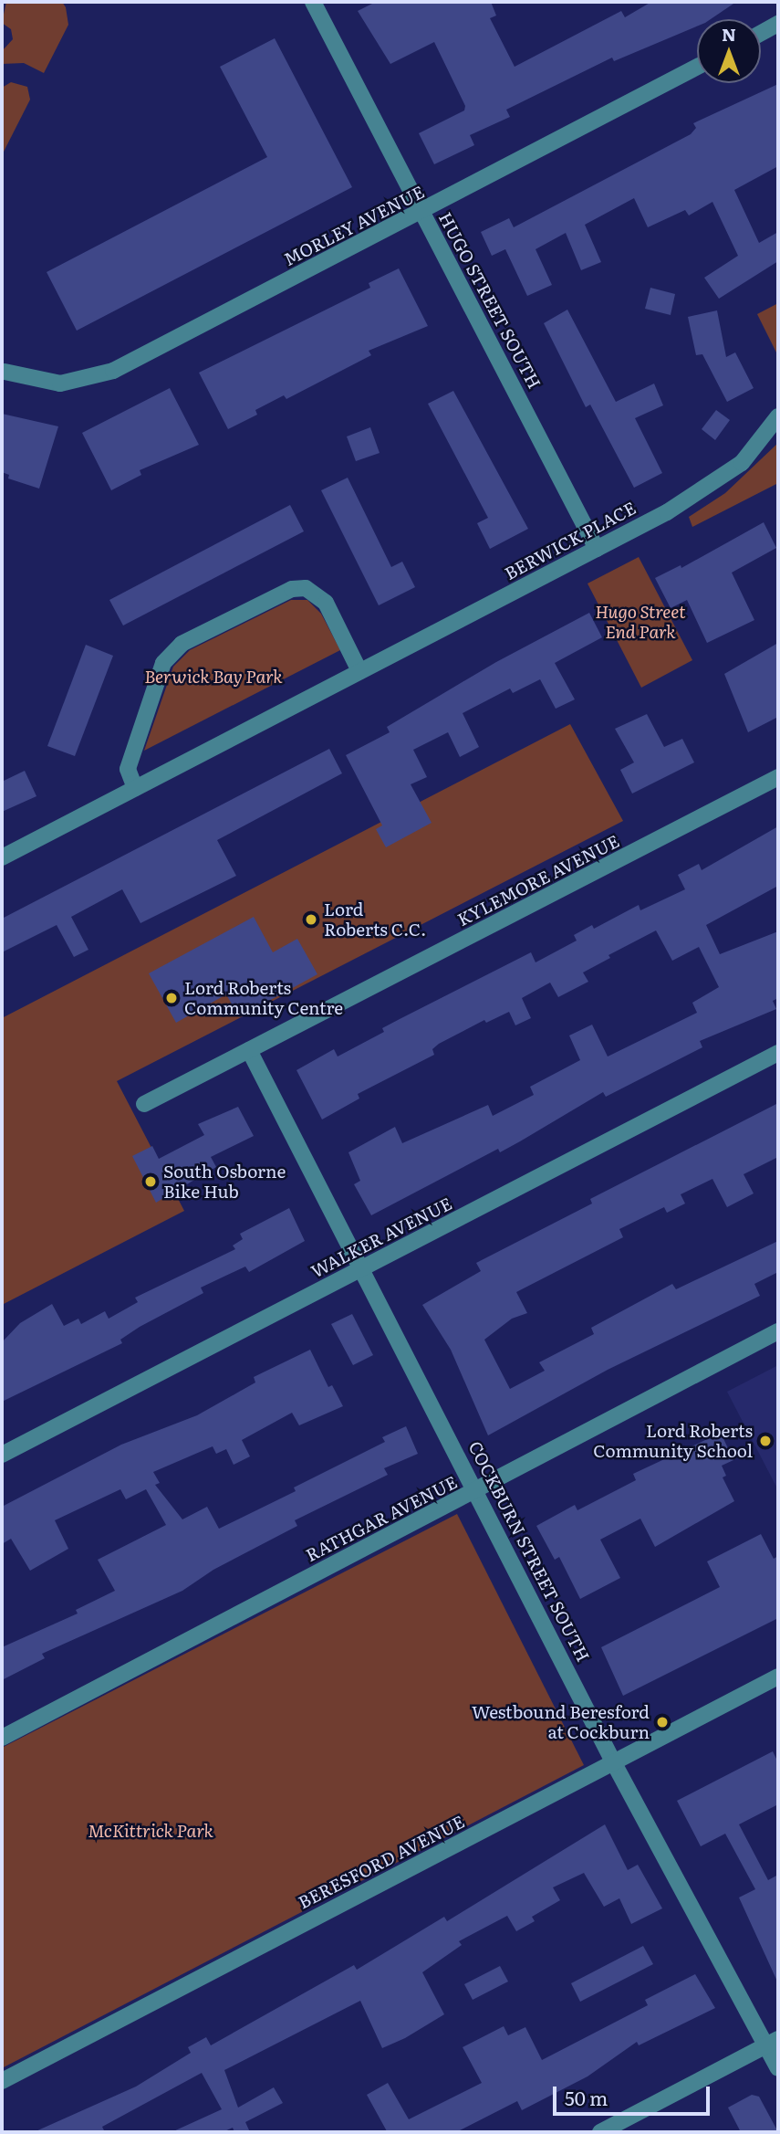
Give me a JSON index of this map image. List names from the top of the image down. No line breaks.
{"streets":{"street":["MORLEY AVENUE","HUGO STREET SOUTH","BERWICK PLACE","KYLEMORE AVENUE","WALKER AVENUE","RATHGAR AVENUE","COCKBURN STREET SOUTH","BERESFORD AVENUE"]},"crossings":[["MORLEY AVENUE","HUGO STREET SOUTH"],["HUGO STREET SOUTH","BERWICK PLACE"],["KYLEMORE AVENUE","COCKBURN STREET SOUTH"],["WALKER AVENUE","COCKBURN STREET SOUTH"],["RATHGAR AVENUE","COCKBURN STREET SOUTH"],["COCKBURN STREET SOUTH","BERESFORD AVENUE"]],"parks":["Hugo Street End Park","Berwick Bay Park","McKittrick Park"],"places":["Lord Roberts C.C.","Lord Roberts Community Centre","South Osborne Bike Hub","Lord Roberts Community School","Westbound Beresford at Cockburn"],"scale_bar":"50 m","north":"top"}
